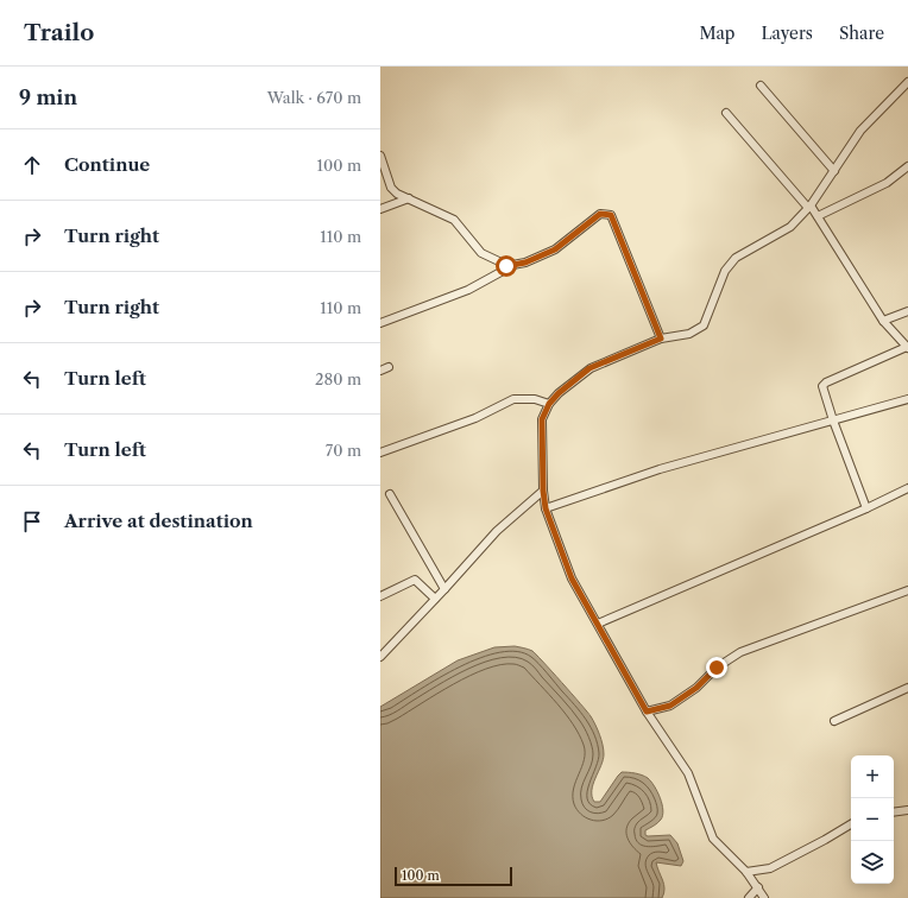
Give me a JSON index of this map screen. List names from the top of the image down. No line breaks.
{"scale_bar":"100 m","page":{"header":"Trailo","nav":["Map","Layers","Share"],"heading":["9 min","Walk · 670 m"],"list":[["Continue","100 m"],["Turn right","110 m"],["Turn right","110 m"],["Turn left","280 m"],["Turn left","70 m"],"Arrive at destination"],"map_buttons":["+","−"],"scale":"100 m"}}
